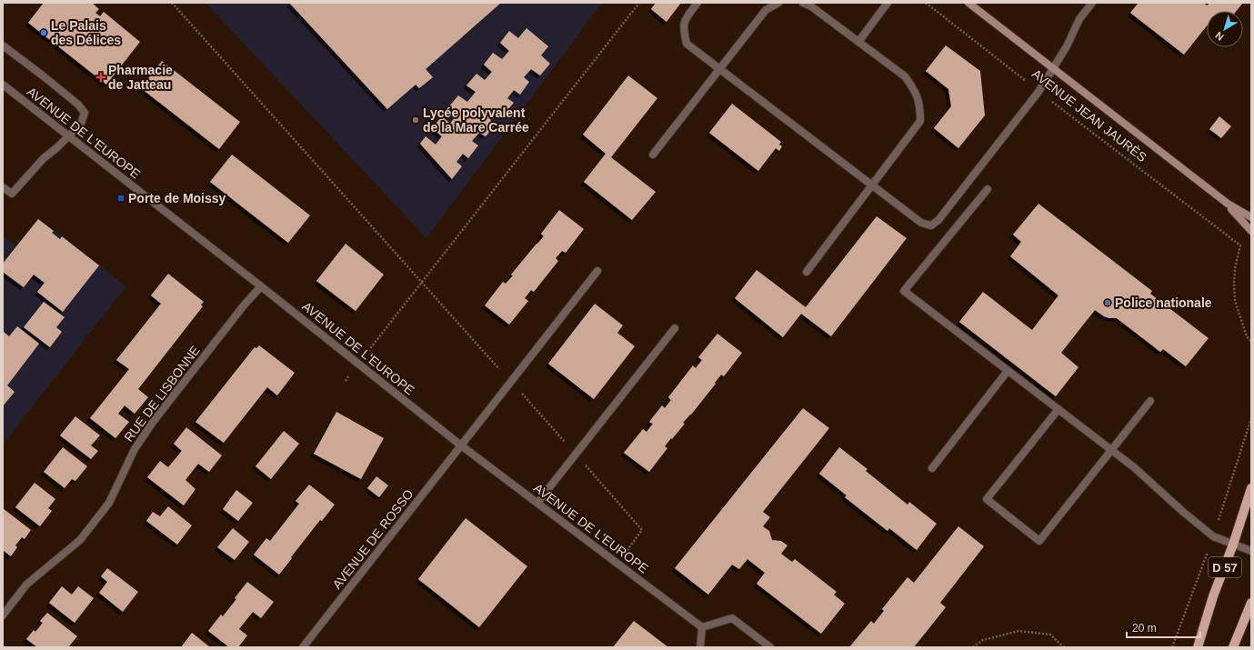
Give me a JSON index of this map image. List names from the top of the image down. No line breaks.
{"streets":{"main road":["D 57"],"street":["AVENUE JEAN JAURÈS","AVENUE DE L'EUROPE","RUE DE LISBONNE","AVENUE DE ROSSO"]},"crossings":[["AVENUE DE L'EUROPE","RUE DE LISBONNE"],["AVENUE DE L'EUROPE","AVENUE DE ROSSO"]],"places":{"other":["Le Palais des Délices","Lycée polyvalent de la Mare Carrée","Police nationale"],"health":["Pharmacie de Jatteau"],"transit":["Porte de Moissy"]},"scale_bar":"20 m","north":"bottom left"}
